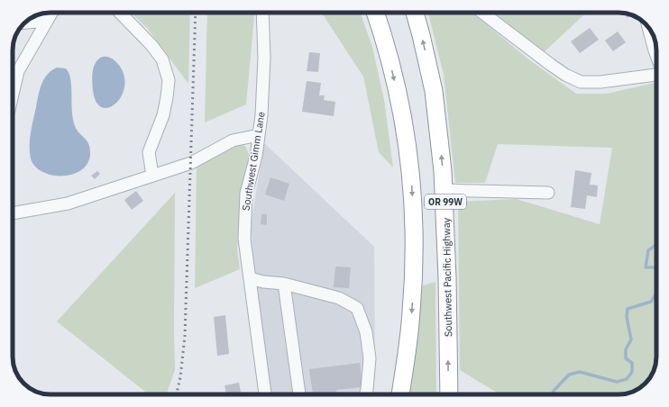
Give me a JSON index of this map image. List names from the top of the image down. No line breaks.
{"streets":{"highway":["OR 99W","Southwest Pacific Highway"],"street":["Southwest Gimm Lane"]}}
